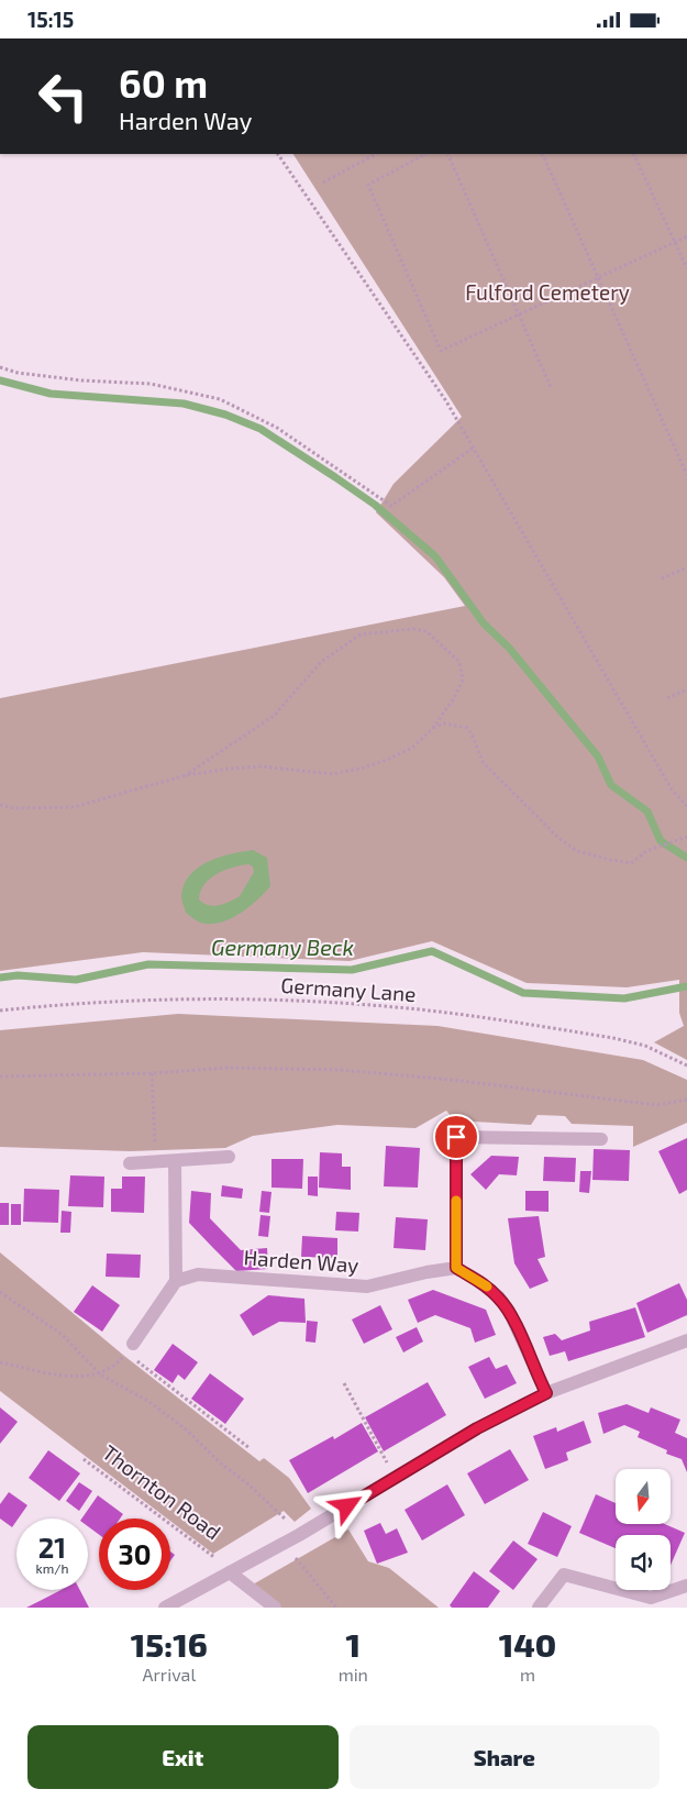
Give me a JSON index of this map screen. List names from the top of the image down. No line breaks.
{"streets":{"street":["Harden Way"],"path":["Germany Lane","Thornton Road"]},"water":["Germany Beck"],"parks":["Fulford Cemetery"],"north":"bottom","page":{"status":"15:15","turn":["60 m","Harden Way"],"speed":"21 km/h","limit":"30","eta":["15:16","Arrival","1","min","140","m"],"buttons":["Exit","Share"]}}
